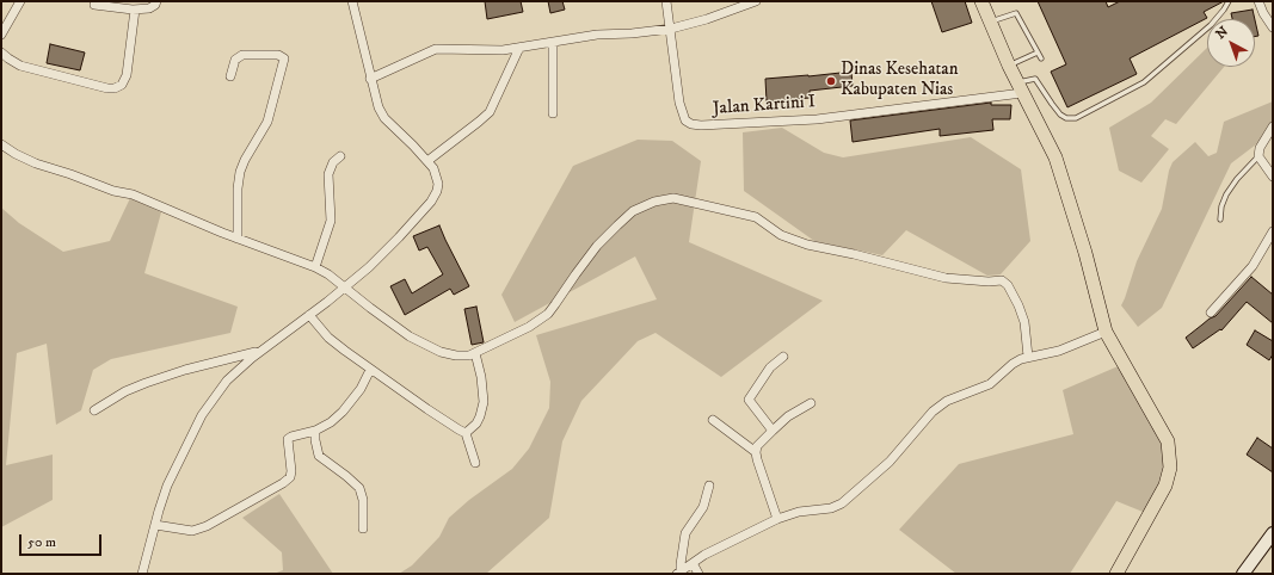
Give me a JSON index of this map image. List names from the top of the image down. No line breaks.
{"streets":{"street":["Jalan Kartini I"]},"places":["Dinas Kesehatan Kabupaten Nias"],"scale_bar":"50 m","north":"top left"}
